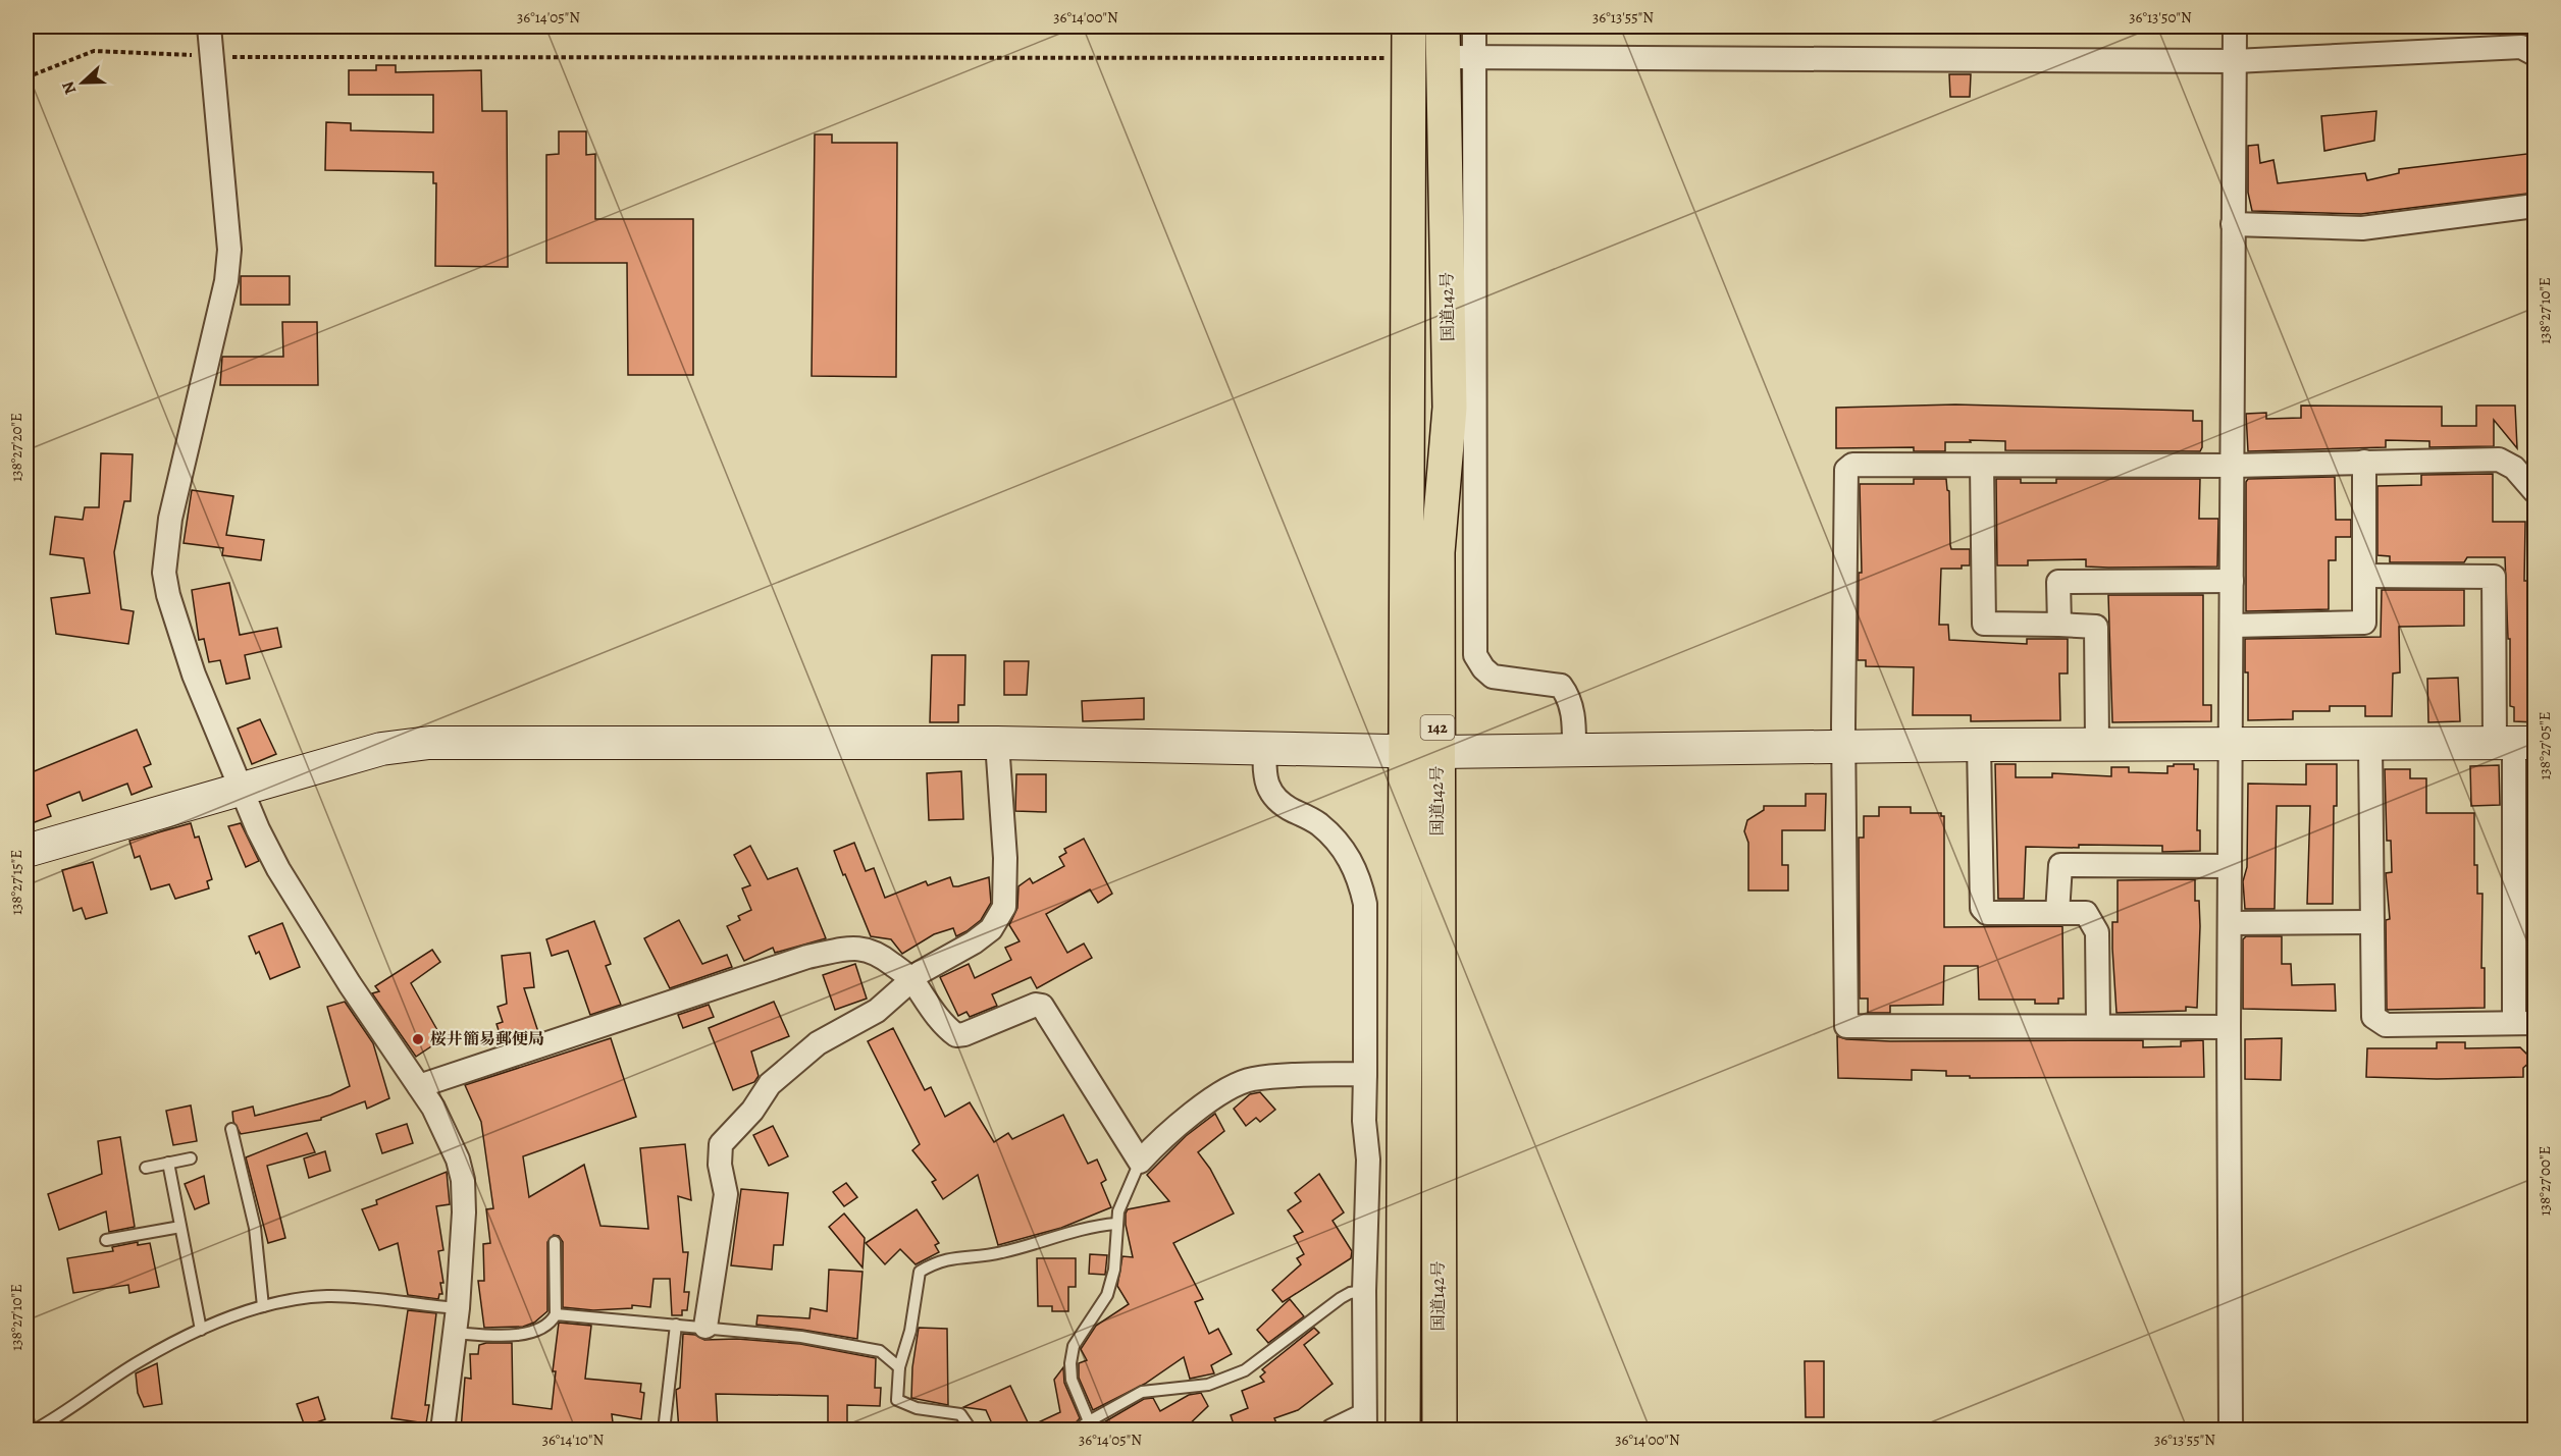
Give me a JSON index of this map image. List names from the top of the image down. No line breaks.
{"streets":{"highway":["国道142号","142"]},"places":["桜井簡易郵便局"],"north":"left","coordinates":["36°14'05\"N","36°14'00\"N","36°13'55\"N","36°13'50\"N","138°27'10\"E","138°27'20\"E","138°27'05\"E","138°27'15\"E","138°27'00\"E","36°14'10\"N"]}
